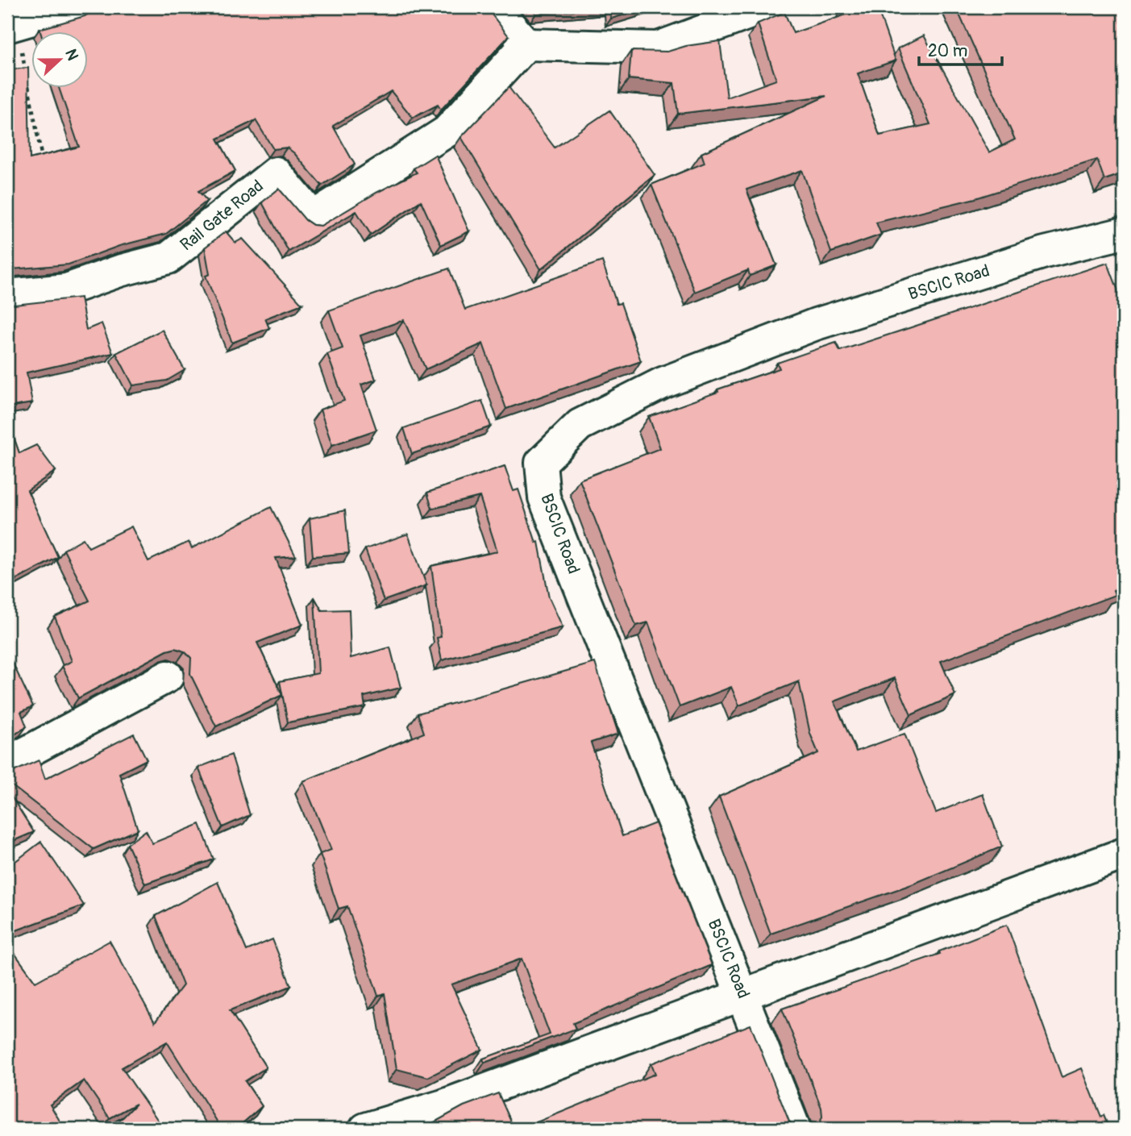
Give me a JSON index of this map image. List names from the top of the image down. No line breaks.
{"streets":{"street":["Rail Gate Road","BSCIC Road"]},"scale_bar":"20 m","north":"right"}
